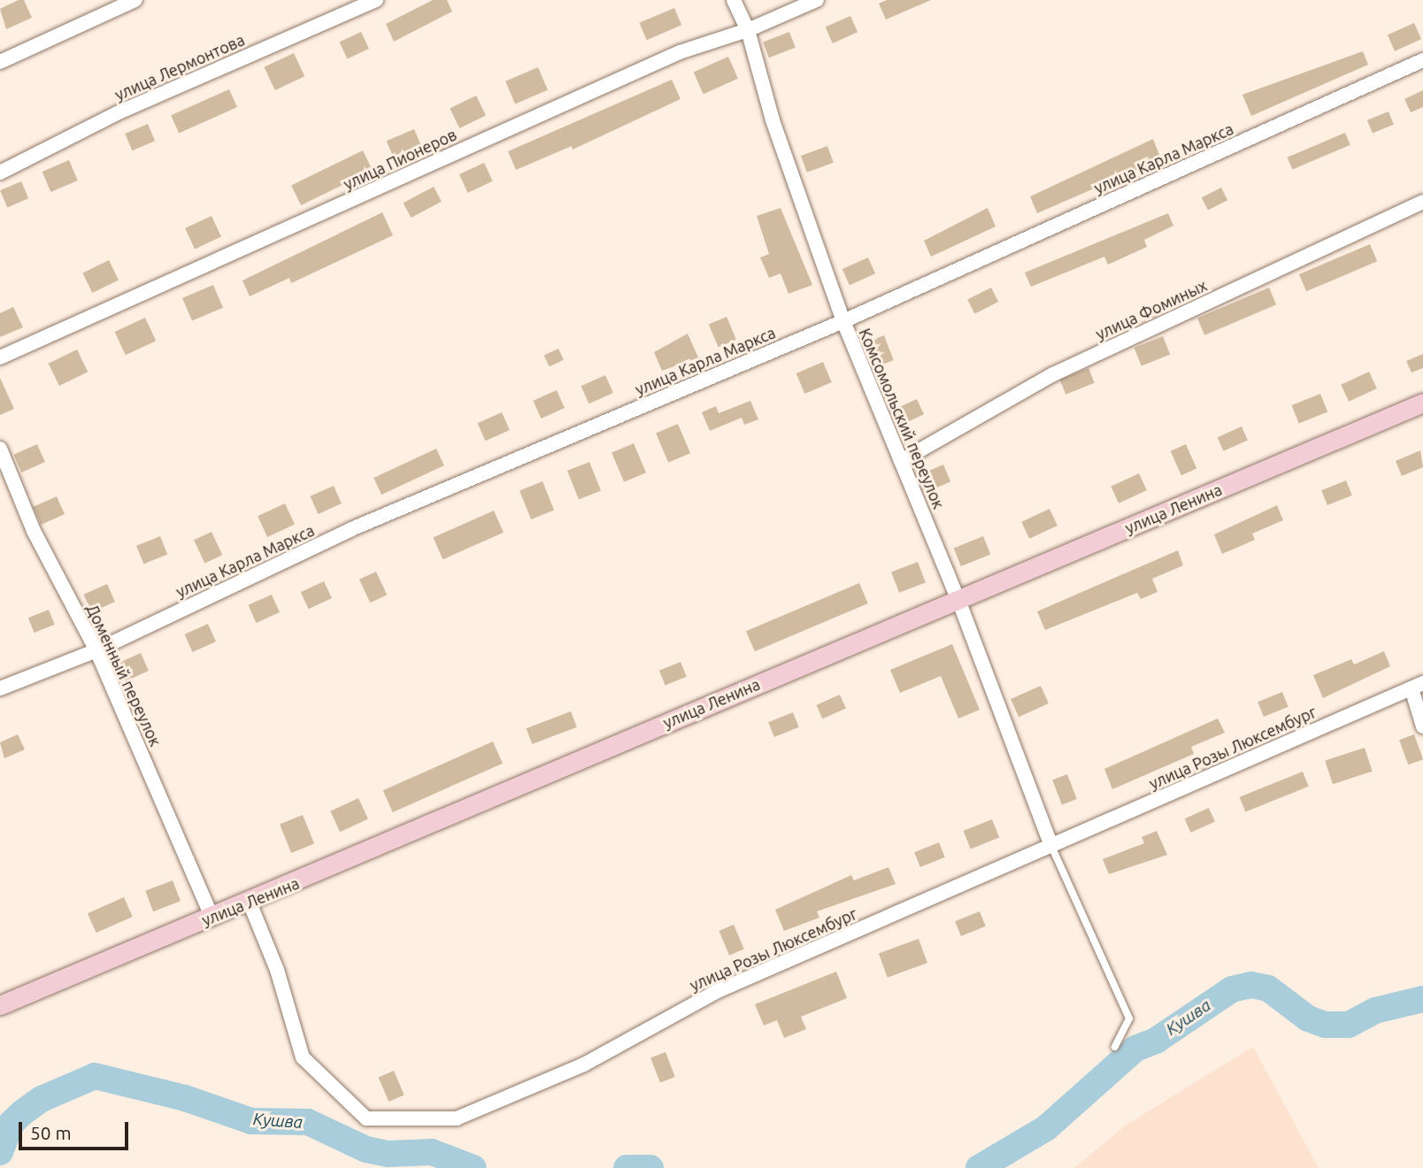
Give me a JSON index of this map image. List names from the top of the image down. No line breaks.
{"streets":{"main road":["улица Ленина"],"street":["улица Лермонтова","улица Карла Маркса","улица Пионеров","улица Фоминых","Комсомольский переулок","Доменный переулок","улица Розы Люксембург"]},"crossings":[["улица Карла Маркса","Комсомольский переулок"],["улица Карла Маркса","Доменный переулок"],["улица Пионеров","Комсомольский переулок"],["улица Фоминых","Комсомольский переулок"],["Комсомольский переулок","улица Ленина"],["Комсомольский переулок","улица Розы Люксембург"],["улица Ленина","Доменный переулок"],["улица Ленина","улица Розы Люксембург"]],"water":["Кушва"],"scale_bar":"50 m"}
